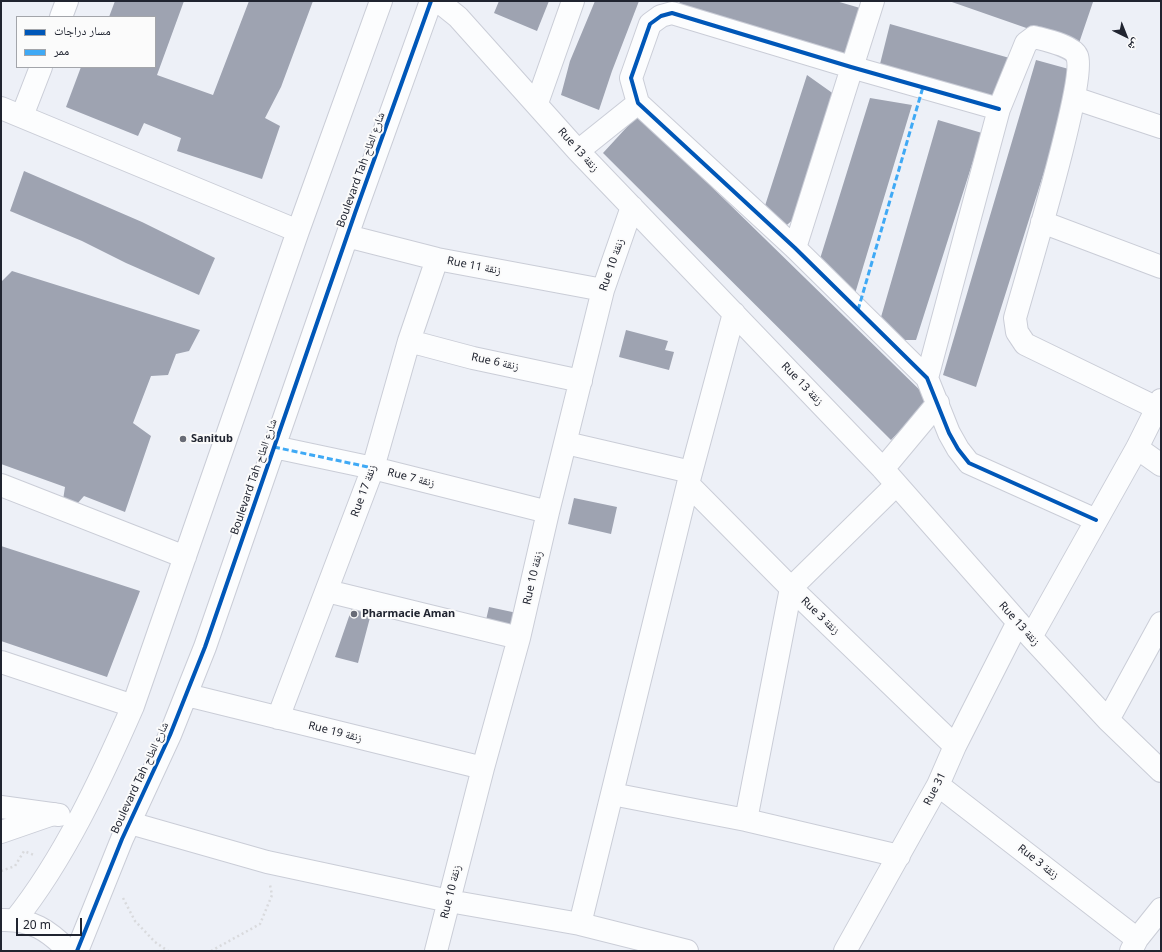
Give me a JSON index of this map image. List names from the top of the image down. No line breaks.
{"streets":{"main road":["Rue 13 زنقة","Boulevard Tah شارع الطاح","Rue 10 زنقة","Rue 11 زنقة","Rue 6 زنقة","Rue 7 زنقة","Rue 17 زنقة","Rue 3 زنقة","Rue 19 زنقة","Rue 31"]},"crossings":[["Rue 13 زنقة","Rue 10 زنقة"],["Rue 13 زنقة","Rue 31"],["Boulevard Tah شارع الطاح","Rue 11 زنقة"],["Boulevard Tah شارع الطاح","Rue 7 زنقة"],["Boulevard Tah شارع الطاح","Rue 19 زنقة"],["Rue 10 زنقة","Rue 11 زنقة"],["Rue 10 زنقة","Rue 6 زنقة"],["Rue 10 زنقة","Rue 7 زنقة"],["Rue 10 زنقة","Rue 19 زنقة"],["Rue 11 زنقة","Rue 17 زنقة"],["Rue 6 زنقة","Rue 17 زنقة"],["Rue 7 زنقة","Rue 17 زنقة"],["Rue 17 زنقة","Rue 19 زنقة"],["Rue 3 زنقة","Rue 31"]],"places":["Sanitub","Pharmacie Aman"],"legend":["مسار دراجات","ممر"],"scale_bar":"20 m","north":"bottom right"}
